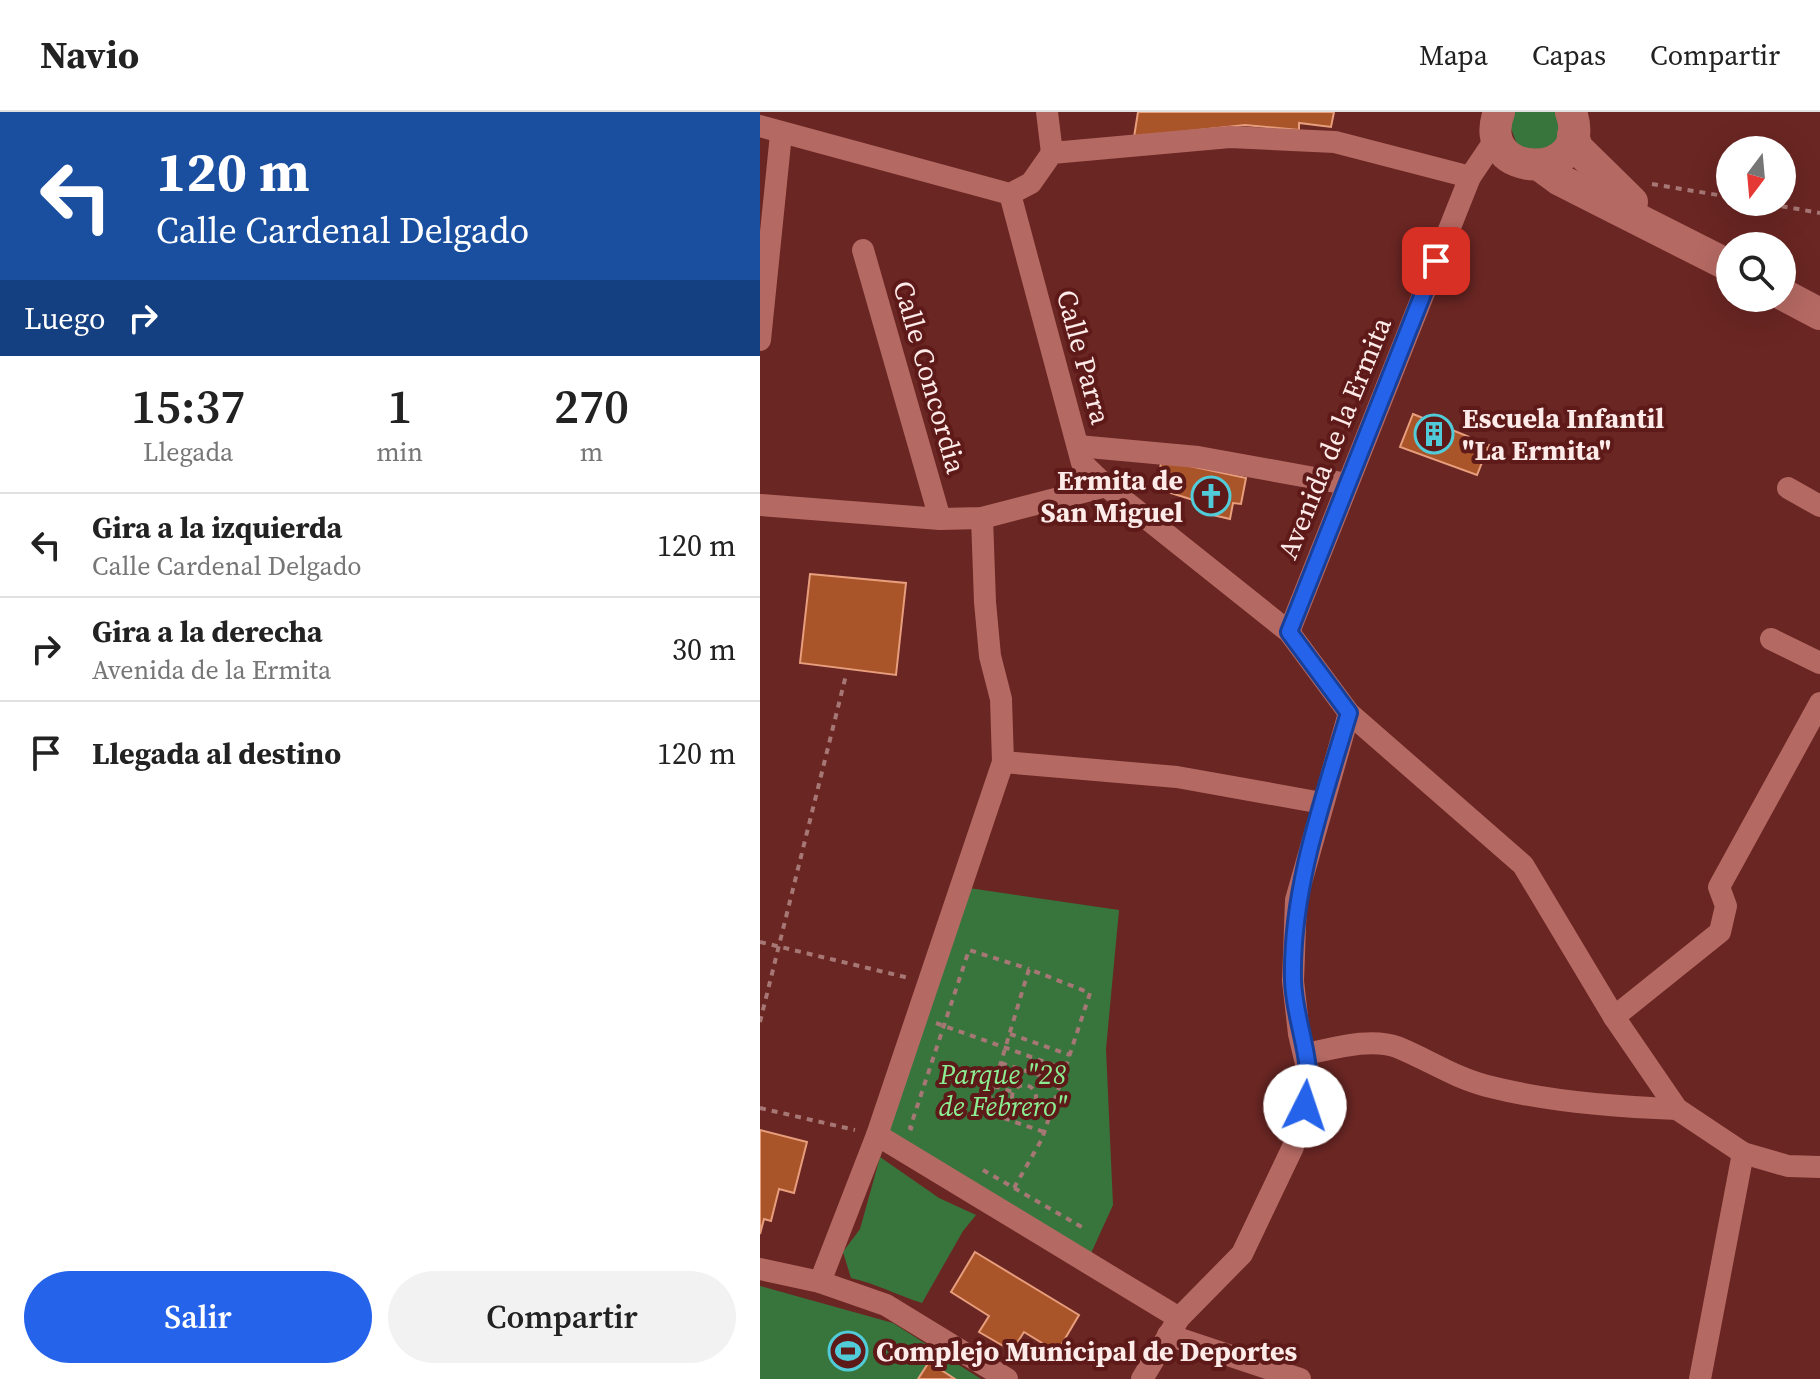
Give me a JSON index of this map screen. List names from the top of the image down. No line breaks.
{"streets":{"street":["Calle Parra","Calle Concordia","Avenida de la Ermita"]},"crossings":[["Calle Parra","Avenida de la Ermita"]],"parks":["Parque \"28 de Febrero\""],"places":{"building":["Escuela Infantil \"La Ermita\""],"church":["Ermita de San Miguel"],"sports":["Complejo Municipal de Deportes"]},"north":"bottom","page":{"header":"Navio","nav":["Mapa","Capas","Compartir"],"turn":["120 m","Calle Cardenal Delgado"],"then":"Luego","eta":["15:37","Llegada","1","min","270","m"],"list":[{"name":"Gira a la izquierda","note":"Calle Cardenal Delgado","value":"120 m"},{"name":"Gira a la derecha","note":"Avenida de la Ermita","value":"30 m"},{"name":"Llegada al destino","value":"120 m"}],"buttons":["Salir","Compartir"]}}
